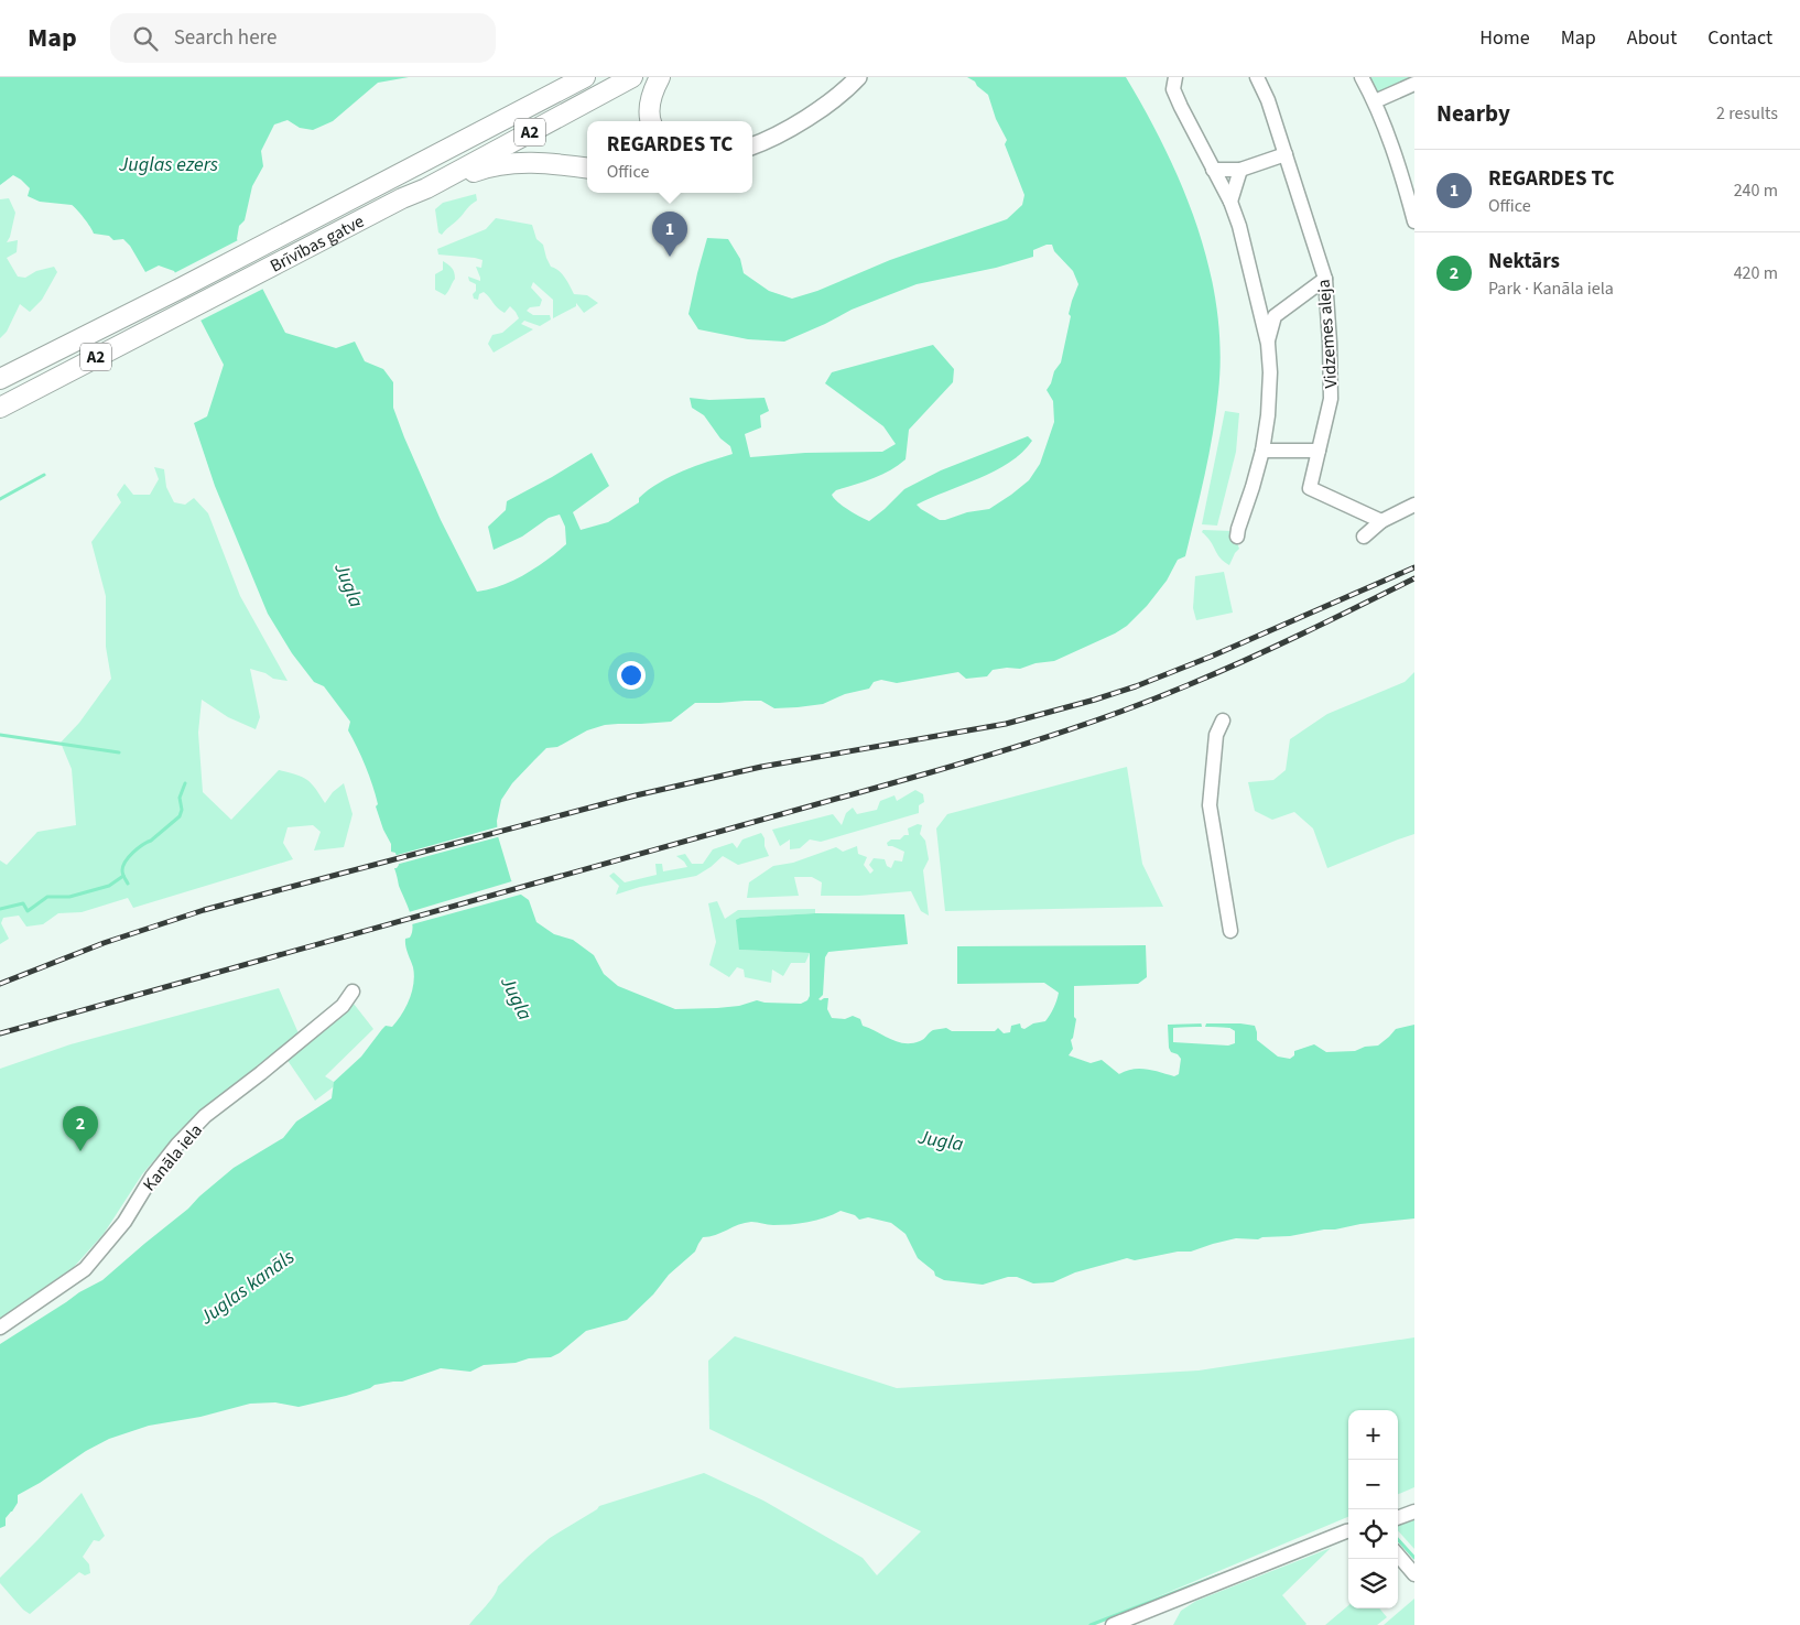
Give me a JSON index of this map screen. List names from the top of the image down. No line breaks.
{"streets":{"highway":["A2","Brīvības gatve"],"street":["Vidzemes aleja","Kanāla iela"]},"water":["Juglas ezers","Jugla","Juglas kanāls"],"page":{"header":"Map","search":"Search here","nav":["Home","Map","About","Contact"],"heading":["Nearby","2 results"],"popup":["REGARDES TC","Office"],"list":[{"mark":"1","name":"REGARDES TC","note":"Office","value":"240 m"},{"mark":"2","name":"Nektārs","note":"Park · Kanāla iela","value":"420 m"}],"pins":["1","2"],"map_buttons":["+","−"]}}
